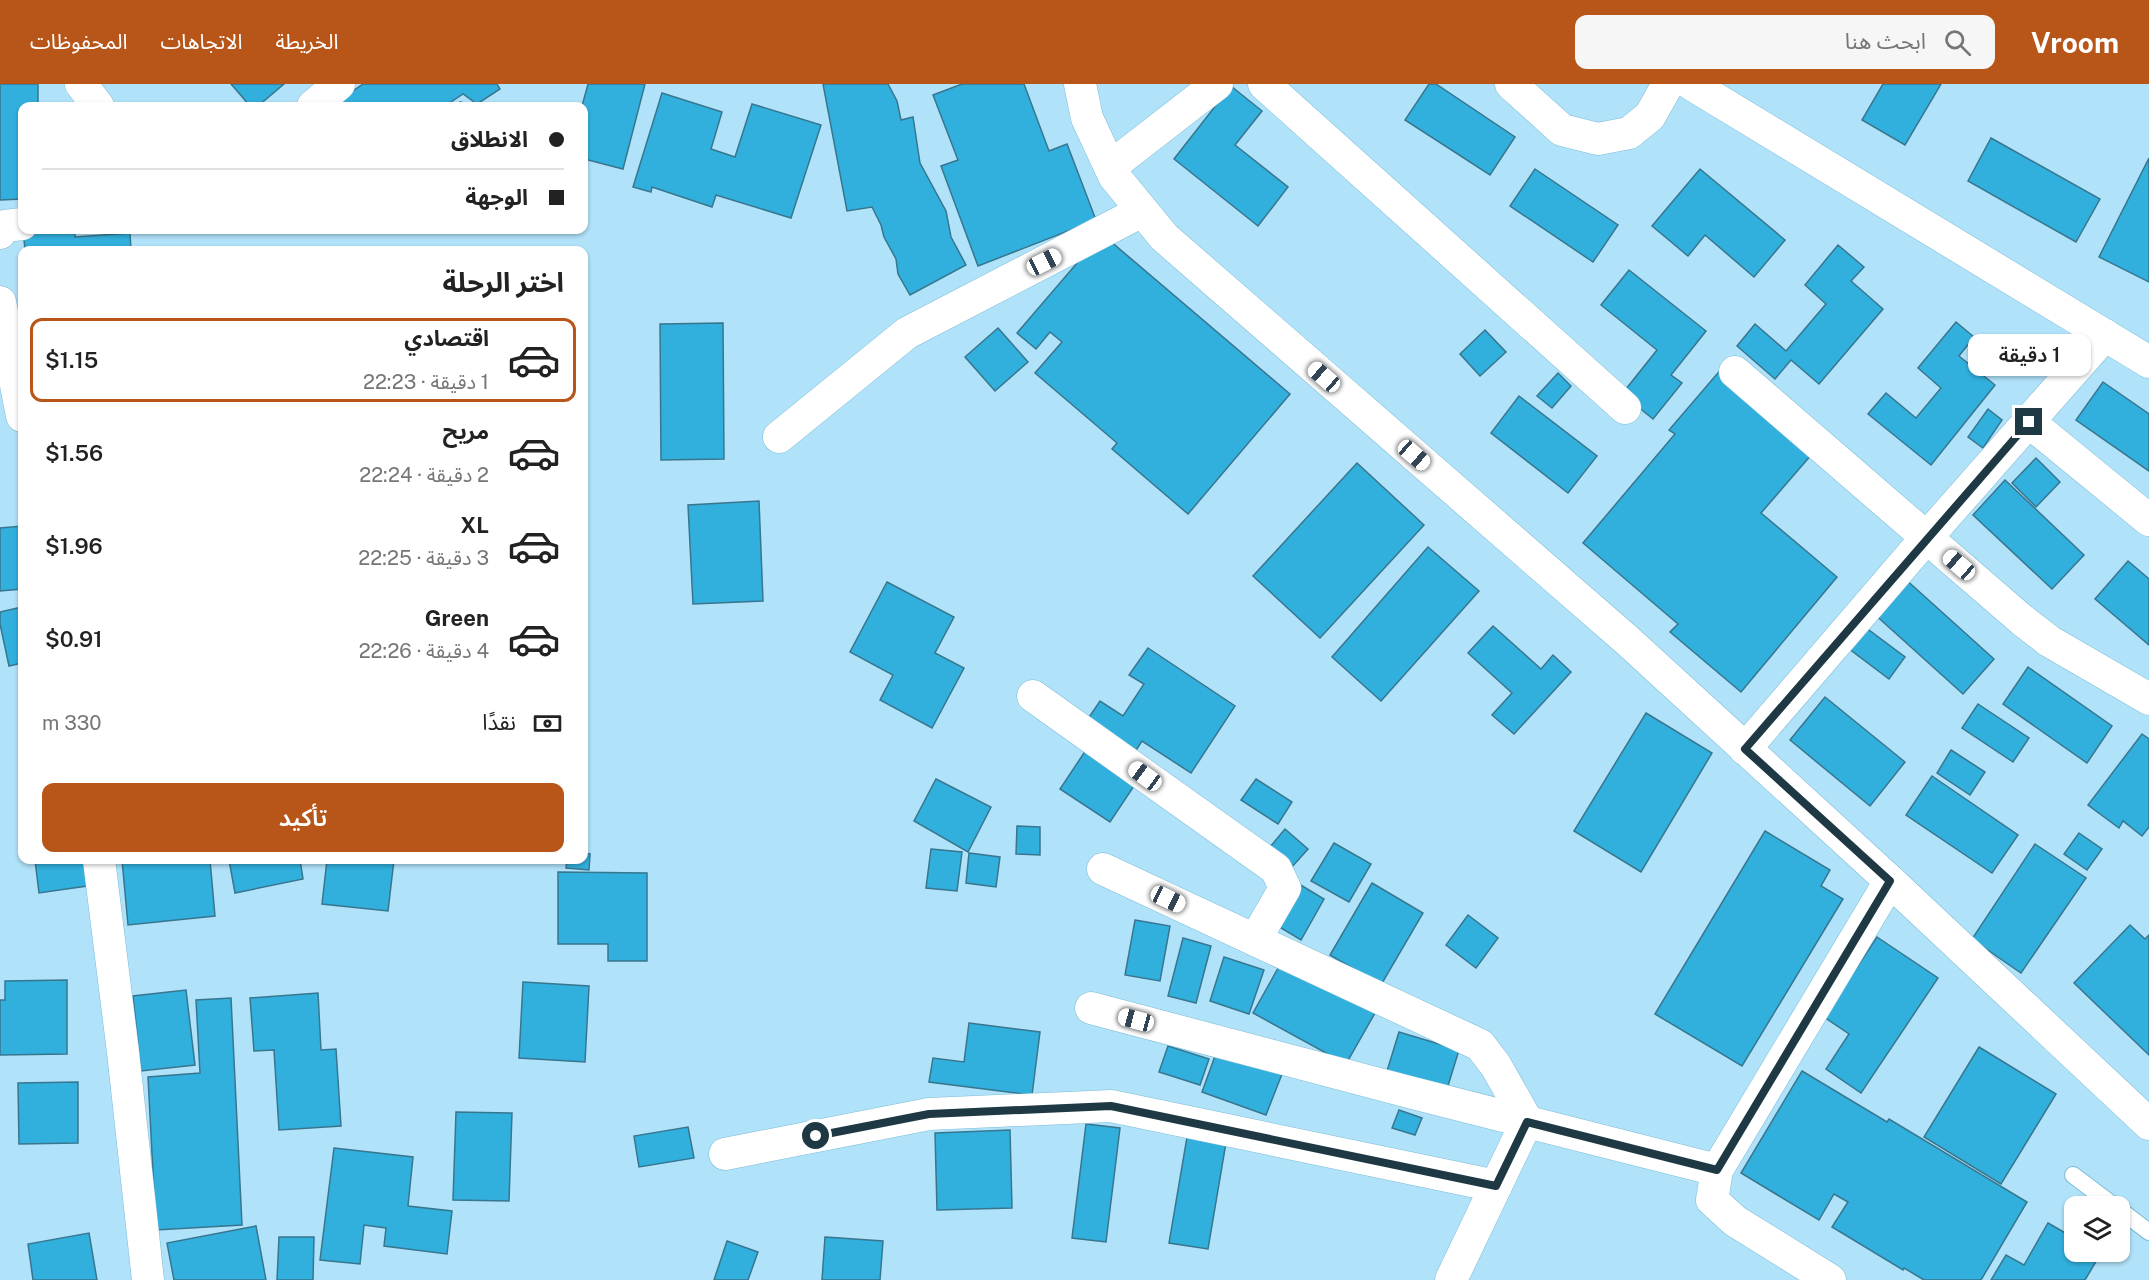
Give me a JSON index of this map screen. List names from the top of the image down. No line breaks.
{"page":{"header":"Vroom","search":"ابحث هنا","nav":["الخريطة","الاتجاهات","المحفوظات"],"banner":["الانطلاق","الوجهة"],"heading":"اختر الرحلة","list":[{"name":"اقتصادي","note":"1 دقيقة · 22:23","value":"$1.15"},{"name":"مريح","note":"2 دقيقة · 22:24","value":"$1.56"},{"name":"XL","note":"3 دقيقة · 22:25","value":"$1.96"},{"name":"Green","note":"4 دقيقة · 22:26","value":"$0.91"}],"bubble":"1 دقيقة","pay":["نقدًا","330 m"],"buttons":"تأكيد"}}
